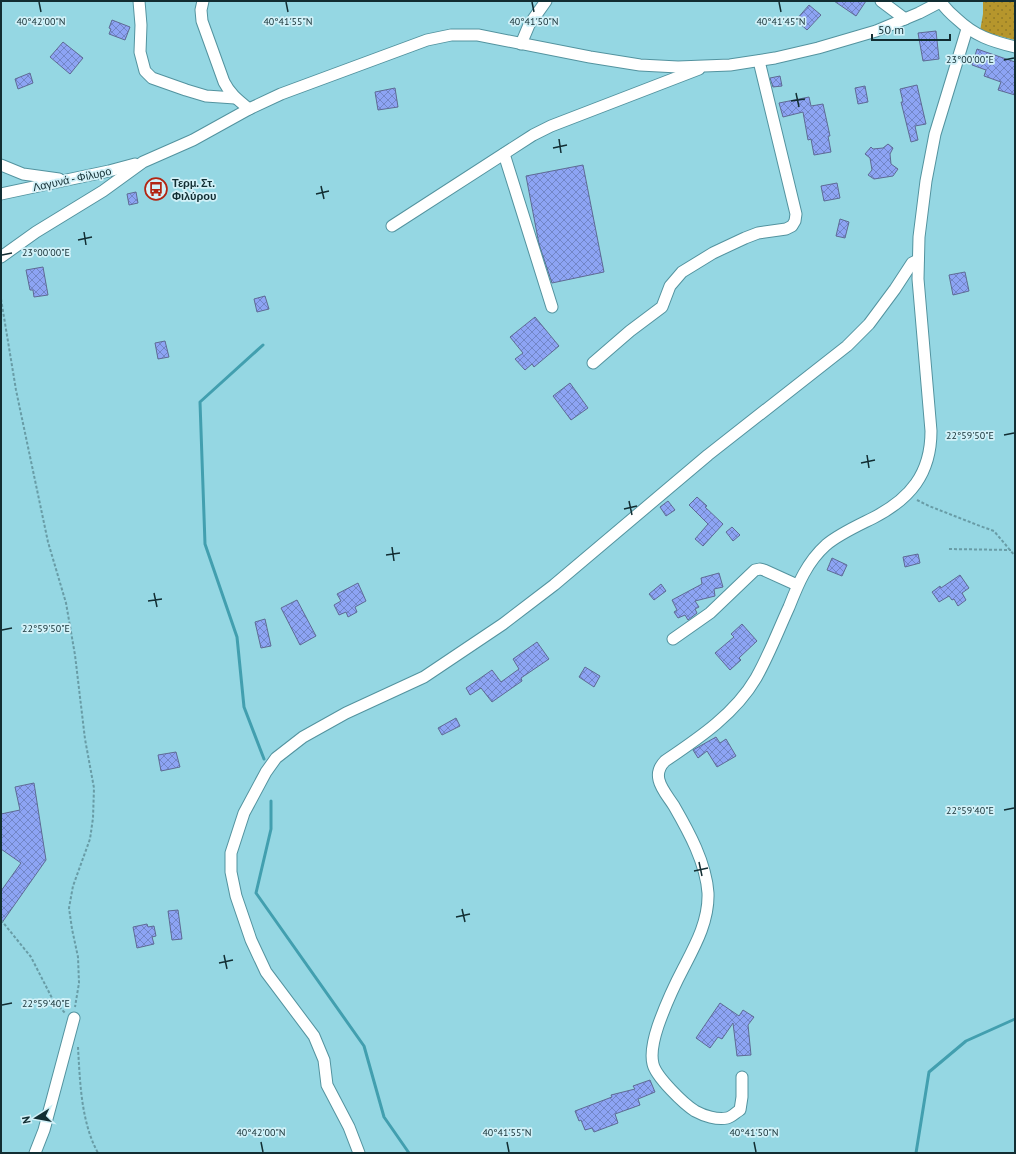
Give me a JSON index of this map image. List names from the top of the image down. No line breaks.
{"streets":{"street":["Λαγυνά - Φίλυρο"]},"places":{"bus stop":["Τερμ. Στ. Φιλύρου"]},"scale_bar":"50 m","north":"left","coordinates":["40°42'00\"N","40°41'55\"N","40°41'50\"N","40°41'45\"N","23°00'00\"E","22°59'50\"E","22°59'40\"E"]}
